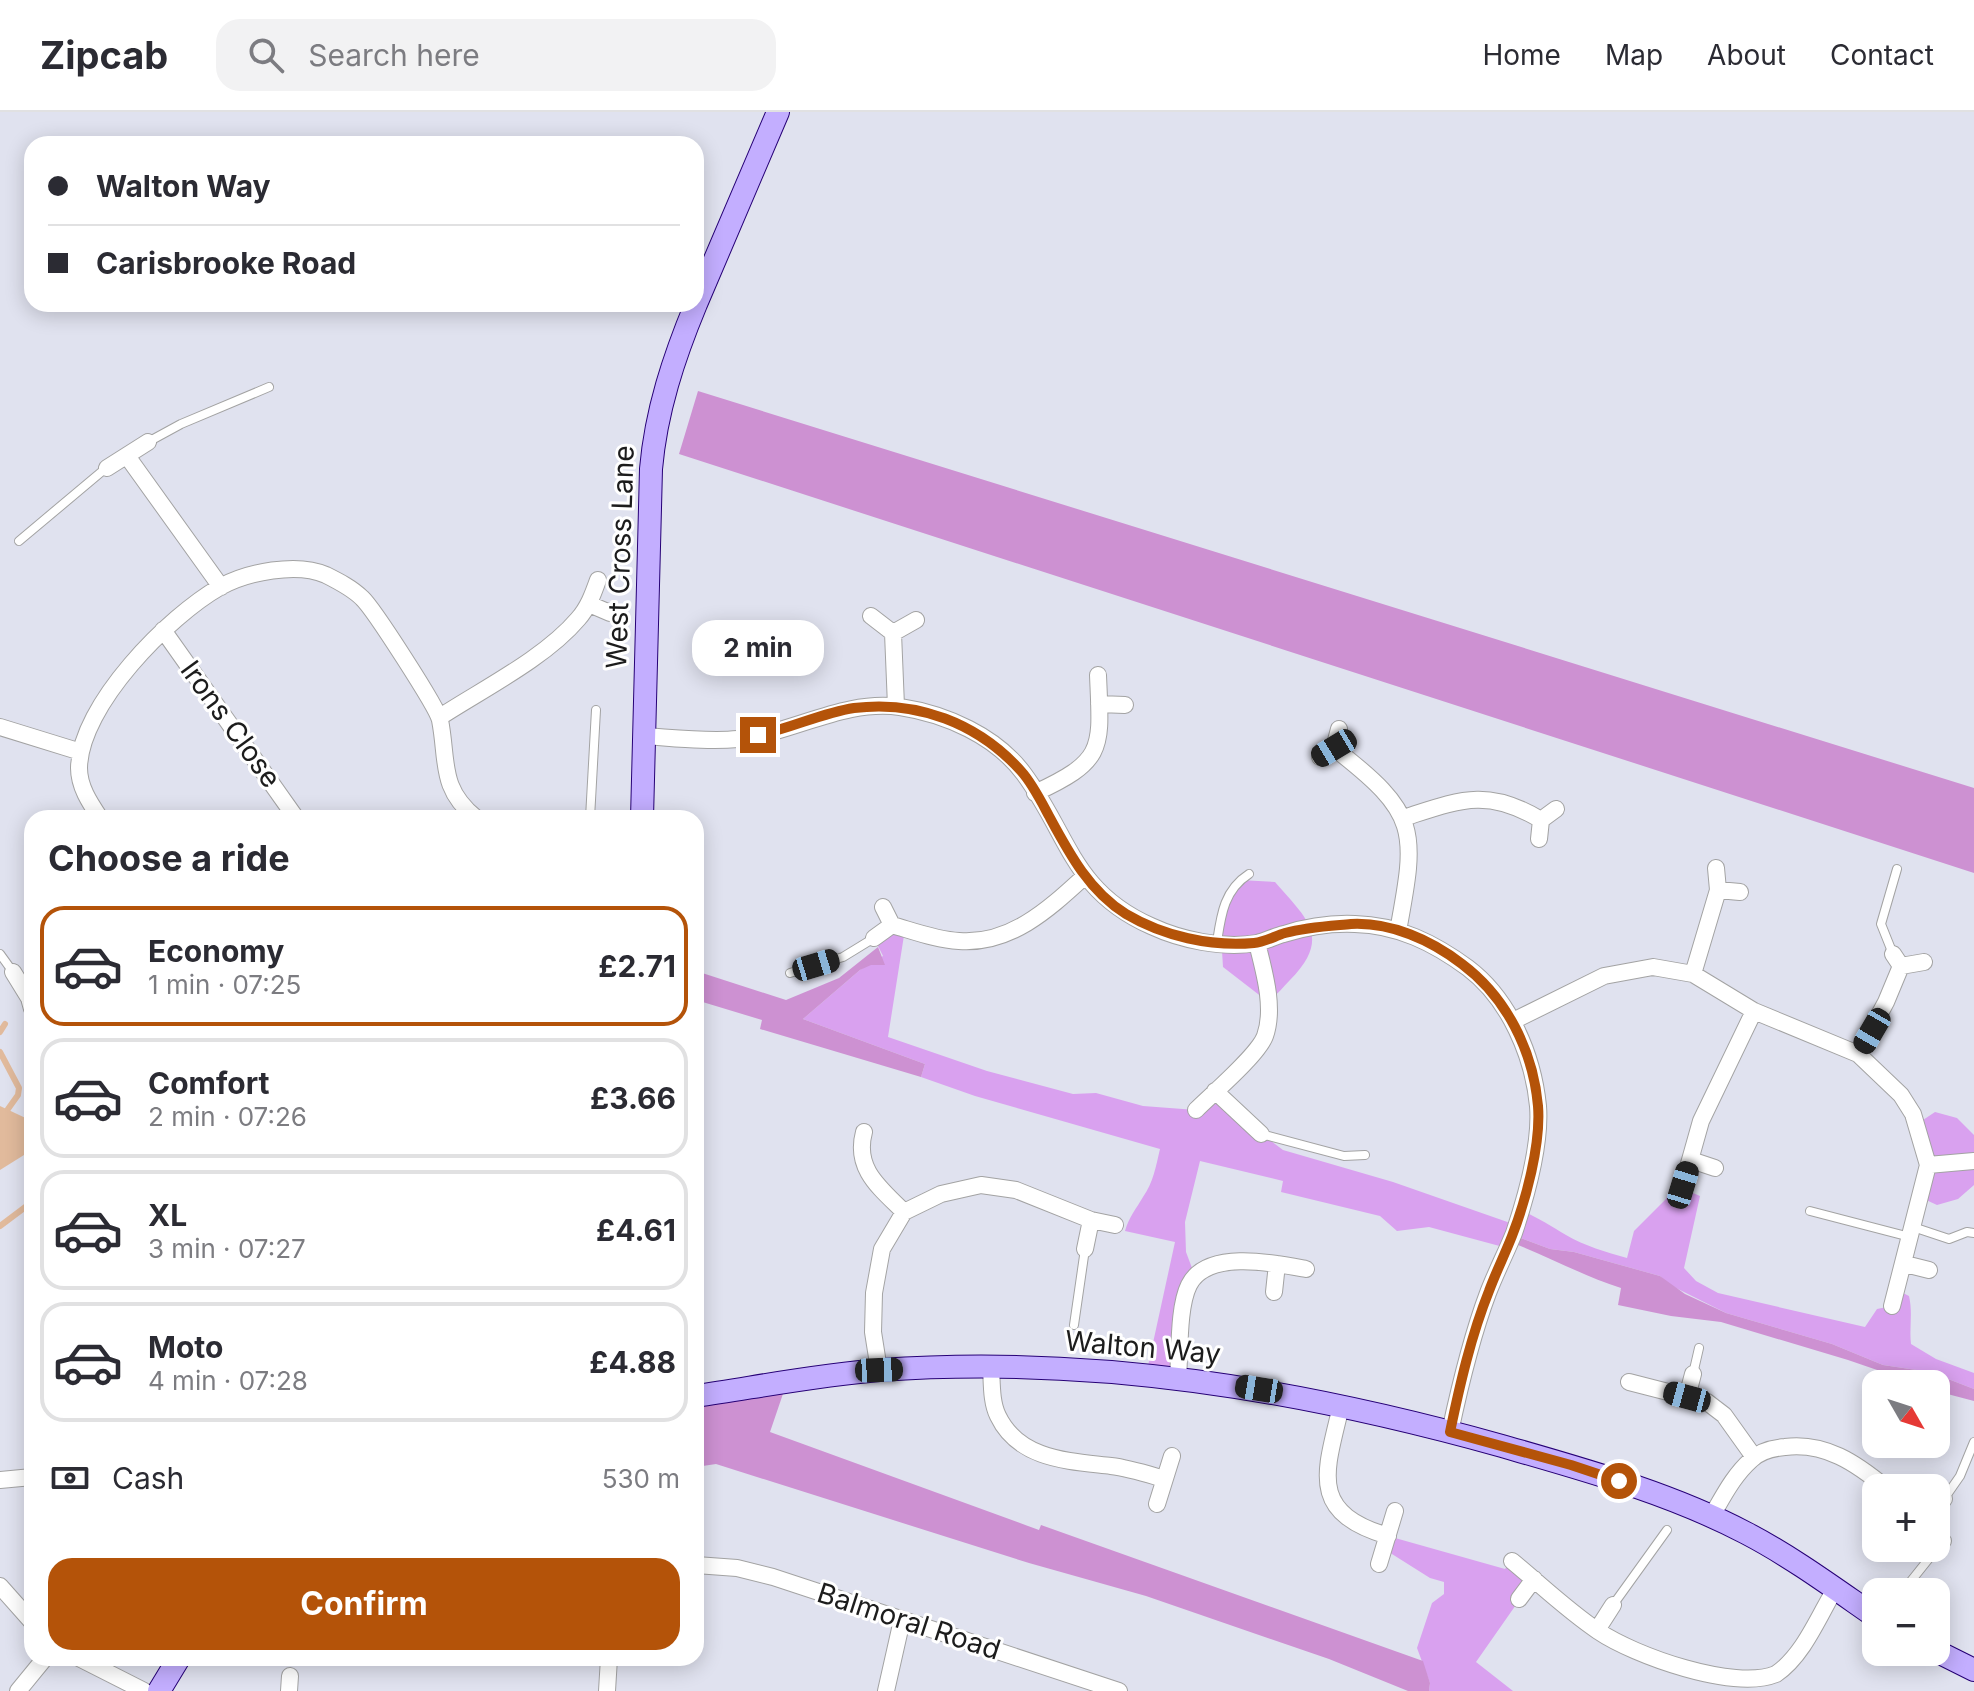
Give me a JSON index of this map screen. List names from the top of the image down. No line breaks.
{"streets":{"street":["West Cross Lane","Irons Close","Walton Way","Balmoral Road"]},"north":"bottom right","page":{"header":"Zipcab","search":"Search here","nav":["Home","Map","About","Contact"],"banner":["Walton Way","Carisbrooke Road"],"bubble":"2 min","heading":"Choose a ride","list":[{"name":"Economy","note":"1 min · 07:25","value":"£2.71"},{"name":"Comfort","note":"2 min · 07:26","value":"£3.66"},{"name":"XL","note":"3 min · 07:27","value":"£4.61"},{"name":"Moto","note":"4 min · 07:28","value":"£4.88"}],"map_buttons":["+","−"],"pay":["Cash","530 m"],"buttons":"Confirm"}}
